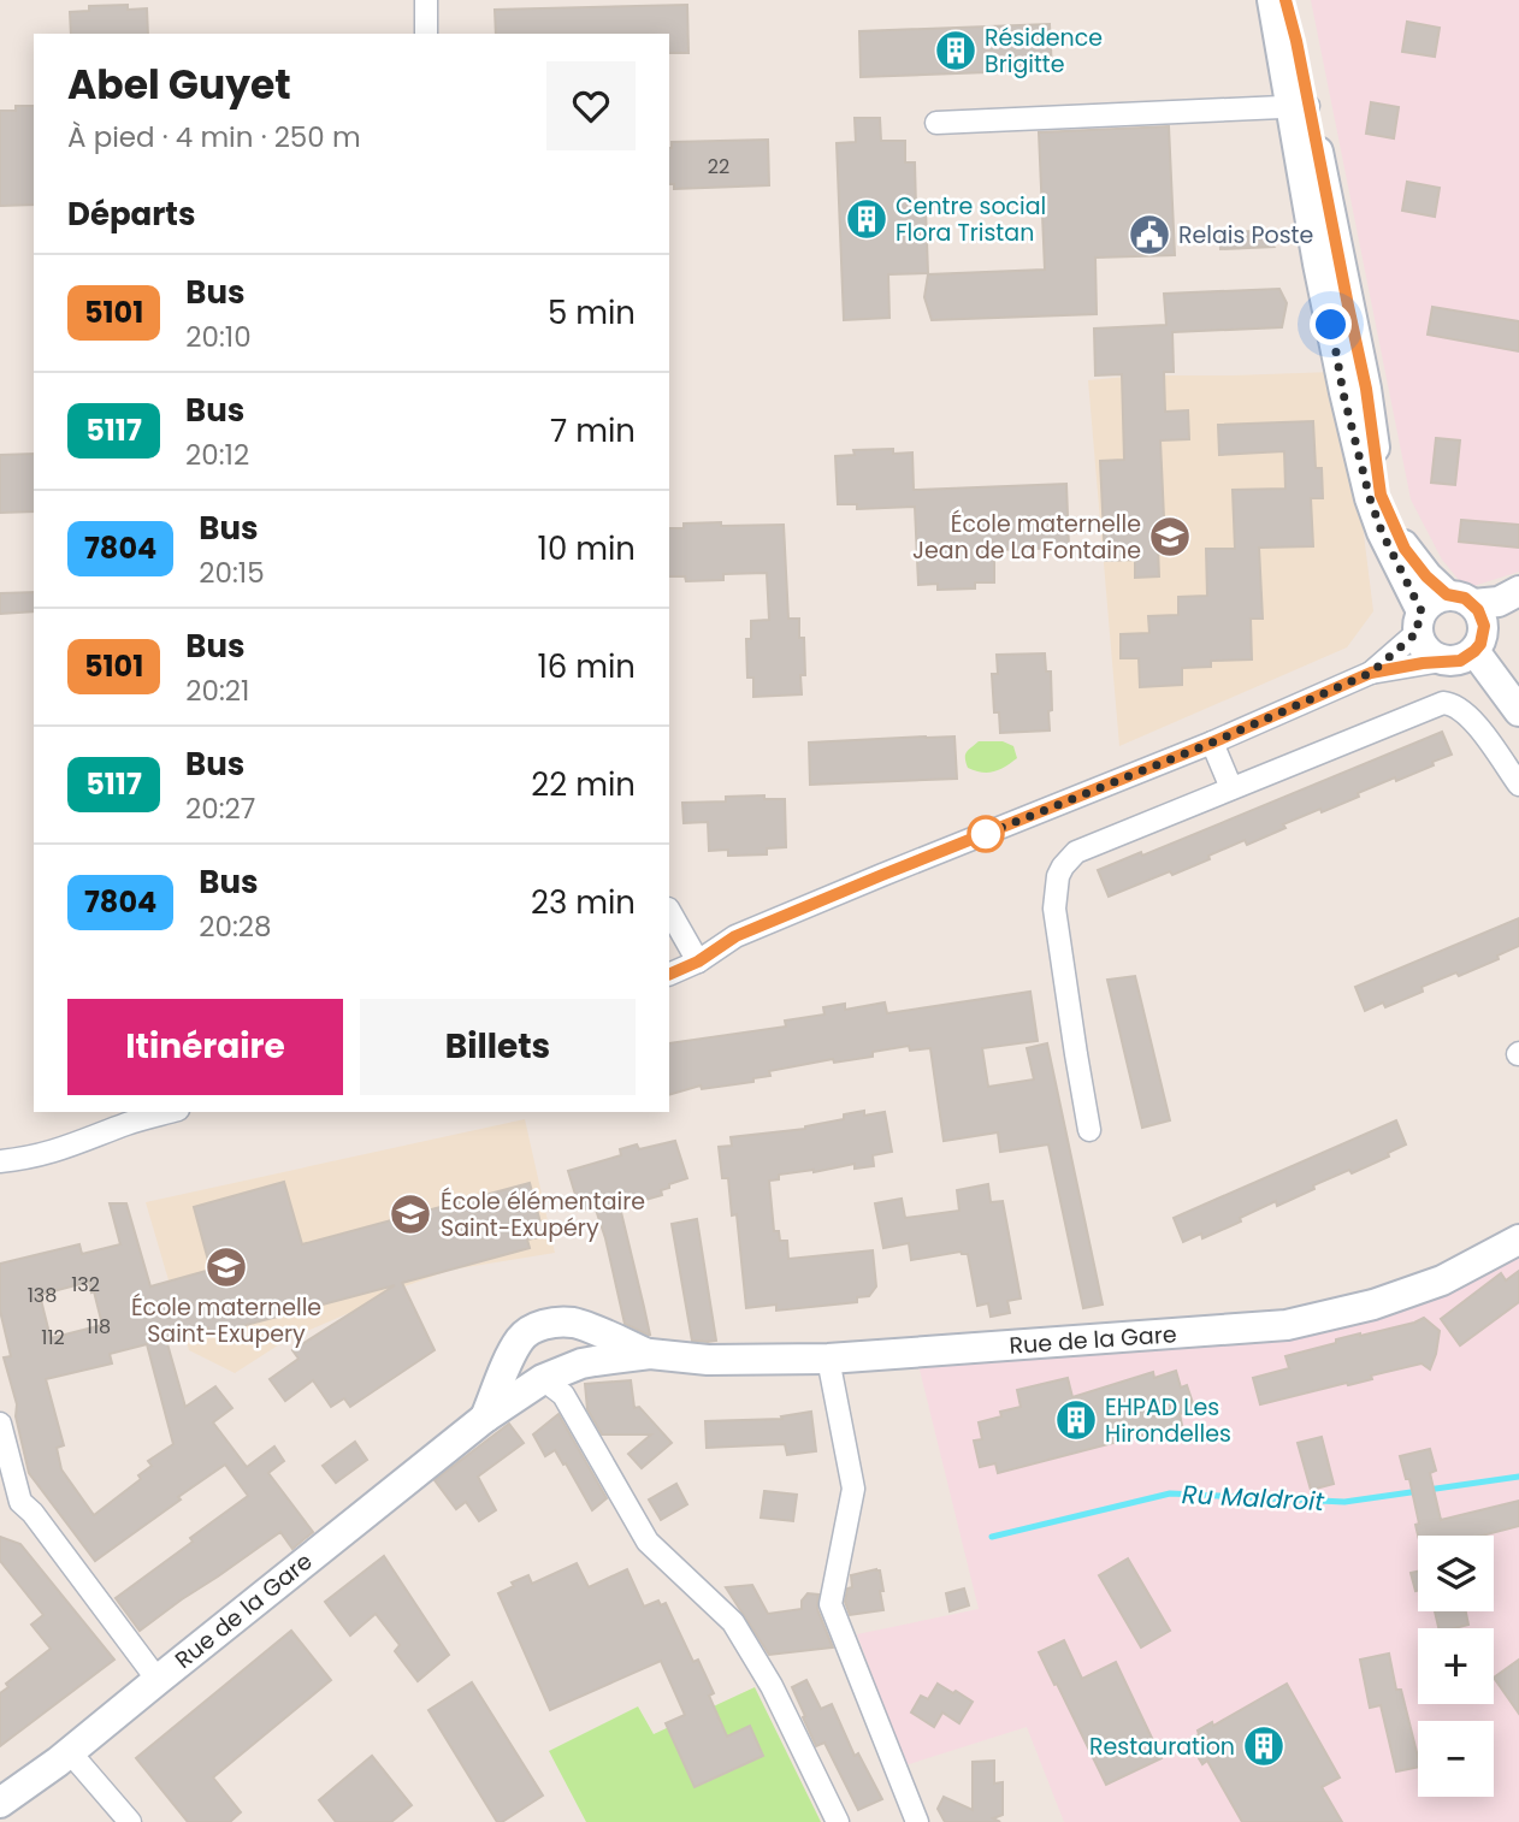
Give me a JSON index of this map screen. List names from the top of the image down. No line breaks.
{"streets":{"street":["Rue de la Gare"]},"water":["Ru Maldroit"],"places":{"building":["Résidence Brigitte","Centre social Flora Tristan","EHPAD Les Hirondelles","Restauration"],"public building":["Relais Poste"],"school or university":["École maternelle Jean de La Fontaine","École élémentaire Saint-Exupéry","École maternelle Saint-Exupery"]},"lines":["bus line 5101"],"house_numbers":["22","132","138","118","112"],"page":{"heading":[["Abel Guyet","À pied · 4 min · 250 m"],"Départs"],"list":[{"mark":"5101","name":"Bus","note":"20:10","value":"5 min"},{"mark":"5117","name":"Bus","note":"20:12","value":"7 min"},{"mark":"7804","name":"Bus","note":"20:15","value":"10 min"},{"mark":"5101","name":"Bus","note":"20:21","value":"16 min"},{"mark":"5117","name":"Bus","note":"20:27","value":"22 min"},{"mark":"7804","name":"Bus","note":"20:28","value":"23 min"}],"buttons":["Itinéraire","Billets"],"map_buttons":["+","−"]}}
